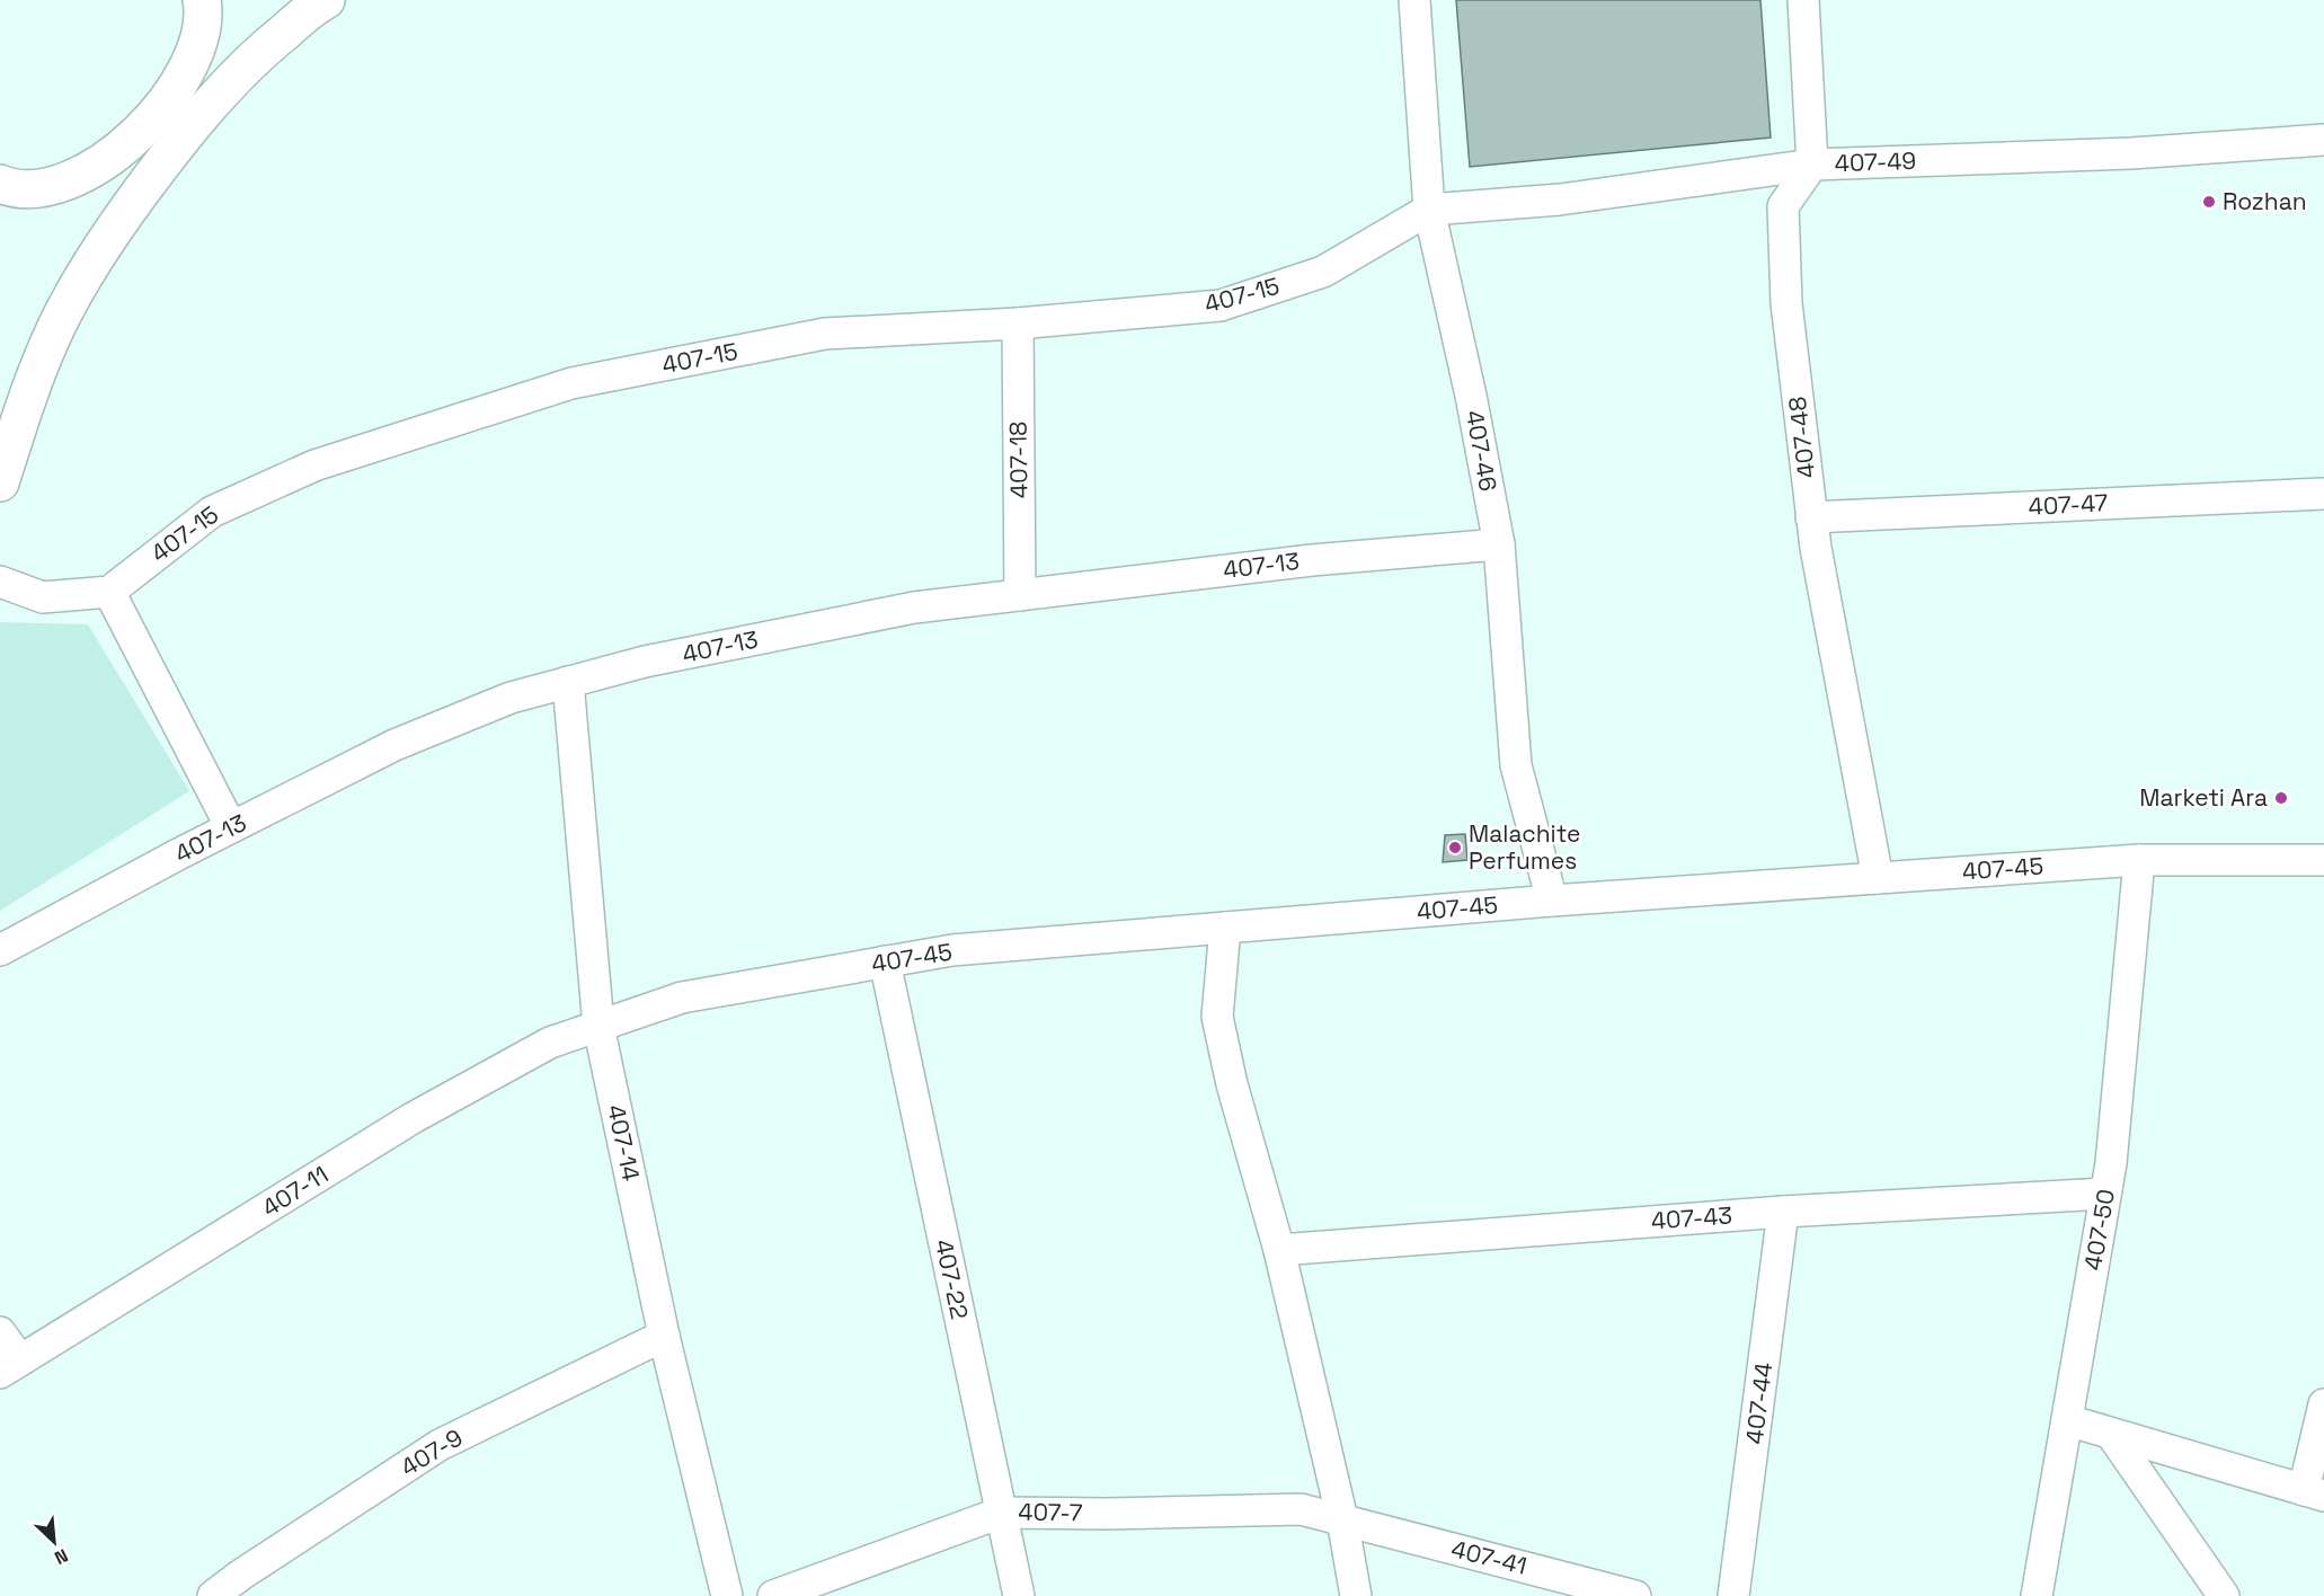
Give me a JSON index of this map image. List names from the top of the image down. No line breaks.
{"streets":{"street":["407-49","407-15","407-48","407-46","407-18","407-47","407-13","407-45","407-14","407-11","407-43","407-50","407-22","407-44","407-9","407-7","407-41"]},"crossings":[["407-49","407-15"],["407-49","407-48"],["407-49","407-46"],["407-15","407-46"],["407-15","407-18"],["407-48","407-47"],["407-48","407-45"],["407-46","407-13"],["407-46","407-45"],["407-18","407-13"],["407-13","407-14"],["407-45","407-14"],["407-45","407-11"],["407-45","407-50"],["407-45","407-22"],["407-14","407-11"],["407-14","407-9"],["407-43","407-50"],["407-43","407-44"],["407-22","407-7"],["407-7","407-41"]],"places":["Rozhan","Marketi Ara","Malachite Perfumes"],"north":"bottom right"}
